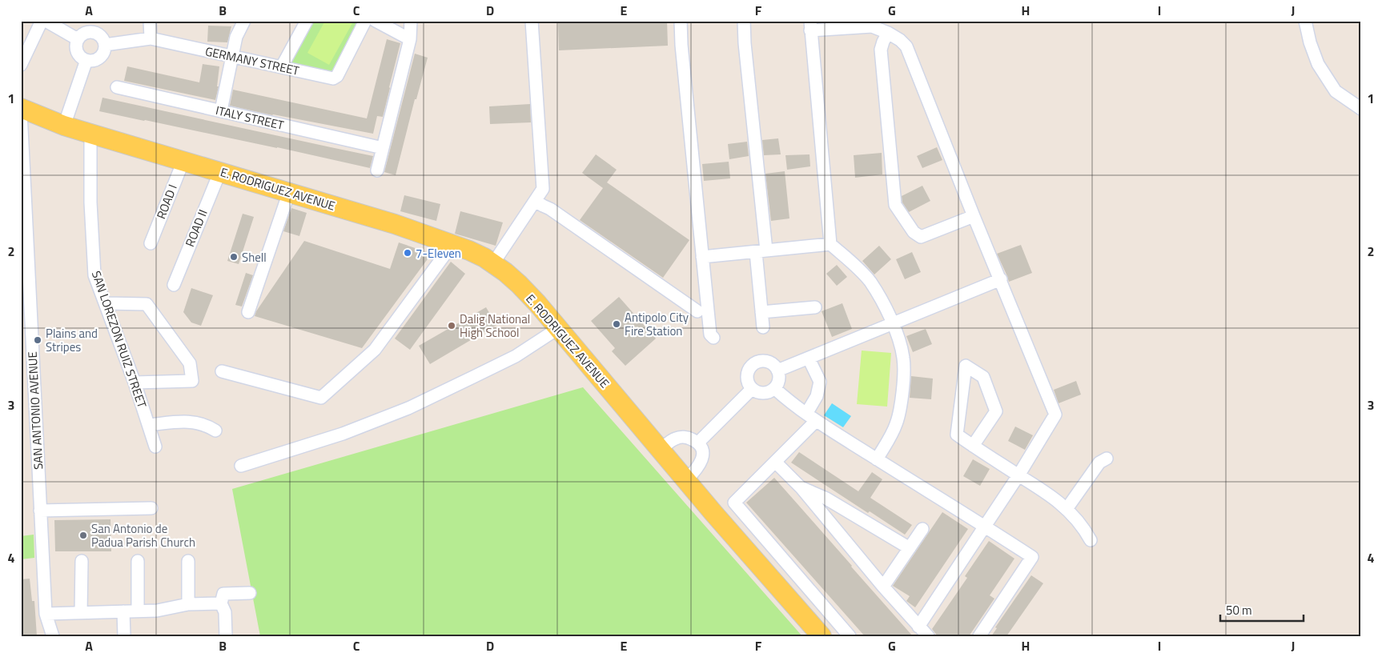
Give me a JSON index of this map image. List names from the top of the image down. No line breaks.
{"streets":{"main road":["E. RODRIGUEZ AVENUE"],"street":["GERMANY STREET","ITALY STREET","ROAD I","ROAD II","SAN LOREZON RUIZ STREET","SAN ANTONIO AVENUE"]},"crossings":[["E. RODRIGUEZ AVENUE","ROAD I"],["E. RODRIGUEZ AVENUE","ROAD II"],["E. RODRIGUEZ AVENUE","SAN LOREZON RUIZ STREET"]],"places":["7-Eleven","Shell","Antipolo City Fire Station","Dalig National High School","Plains and Stripes","San Antonio de Padua Parish Church"],"scale_bar":"50 m","grid":{"columns":["A","B","C","D","E","F","G","H","I","J"],"rows":["1","2","3","4"]}}
